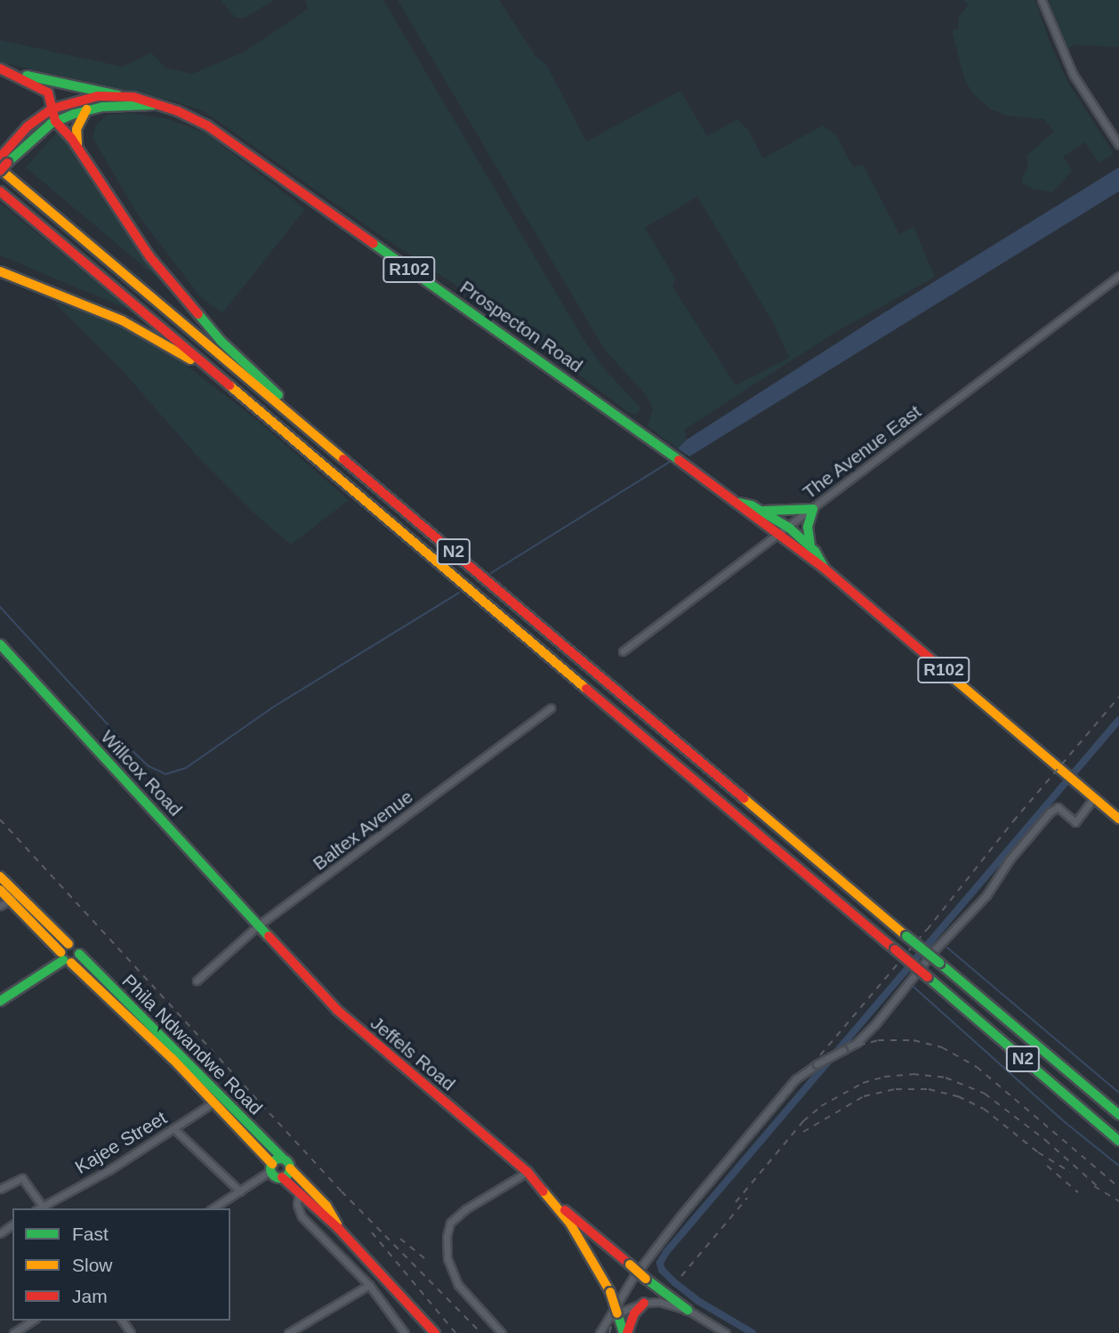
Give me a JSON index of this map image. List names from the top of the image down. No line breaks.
{"streets":{"main road":["R102","Prospecton Road","N2","Willcox Road","Phila Ndwandwe Road","Jeffels Road"],"street":["The Avenue East","Baltex Avenue","Kajee Street"]},"crossings":[["R102","Prospecton Road"],["R102","The Avenue East"],["Prospecton Road","N2"],["Willcox Road","Baltex Avenue"],["Willcox Road","Jeffels Road"],["Baltex Avenue","Jeffels Road"],["Phila Ndwandwe Road","Kajee Street"]],"legend":["Fast","Slow","Jam"]}
